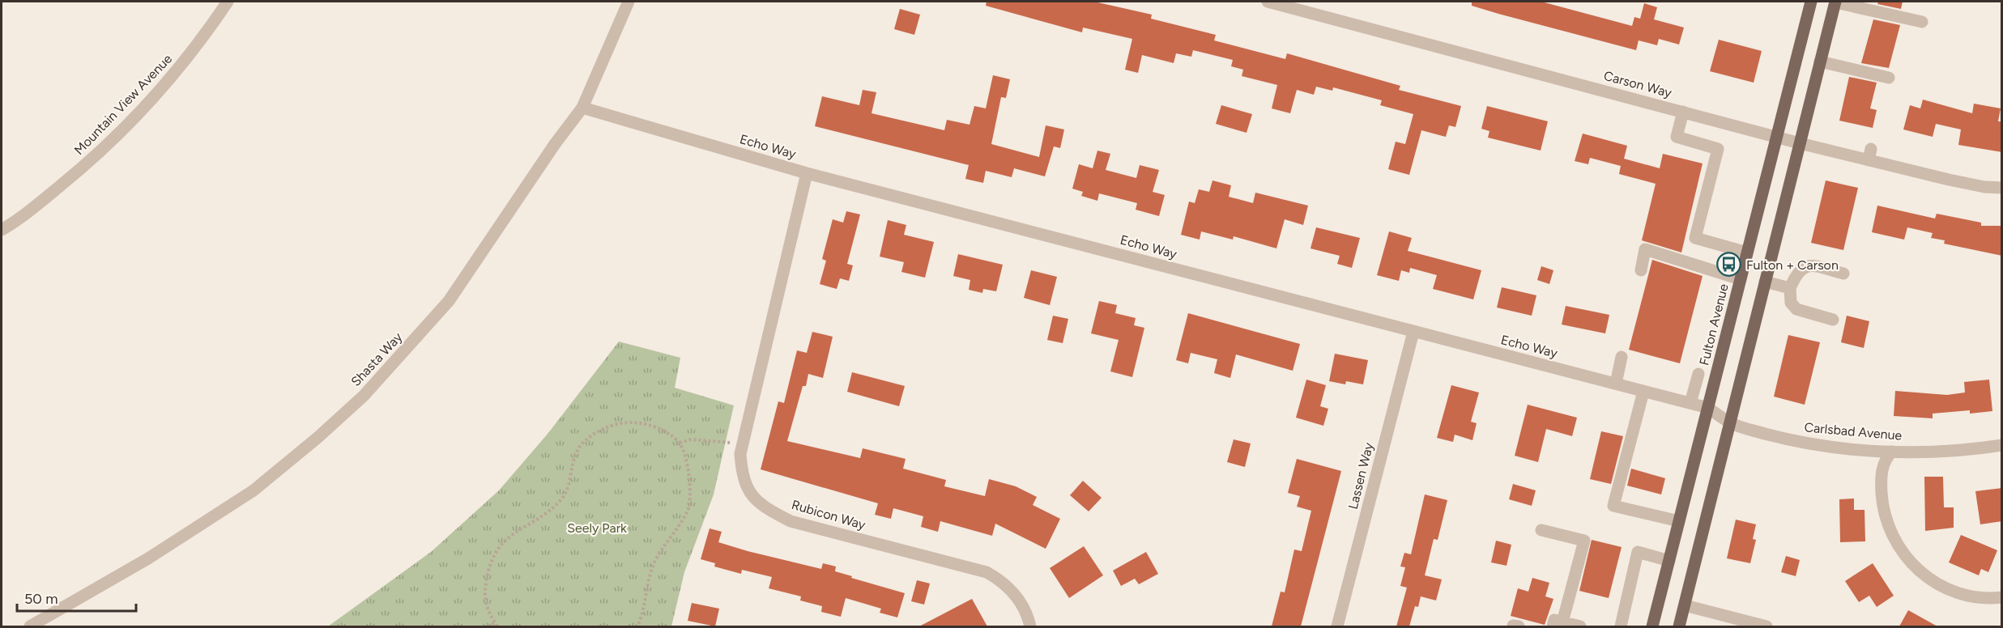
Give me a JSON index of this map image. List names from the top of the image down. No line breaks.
{"streets":{"main road":["Fulton Avenue"],"street":["Carson Way","Mountain View Avenue","Echo Way","Shasta Way","Carlsbad Avenue","Lassen Way","Rubicon Way"]},"crossings":[["Carson Way","Fulton Avenue"],["Echo Way","Fulton Avenue"],["Echo Way","Shasta Way"],["Echo Way","Carlsbad Avenue"],["Echo Way","Lassen Way"],["Echo Way","Rubicon Way"],["Fulton Avenue","Carlsbad Avenue"]],"parks":["Seely Park"],"places":{"bus stop":["Fulton + Carson"]},"scale_bar":"50 m"}
